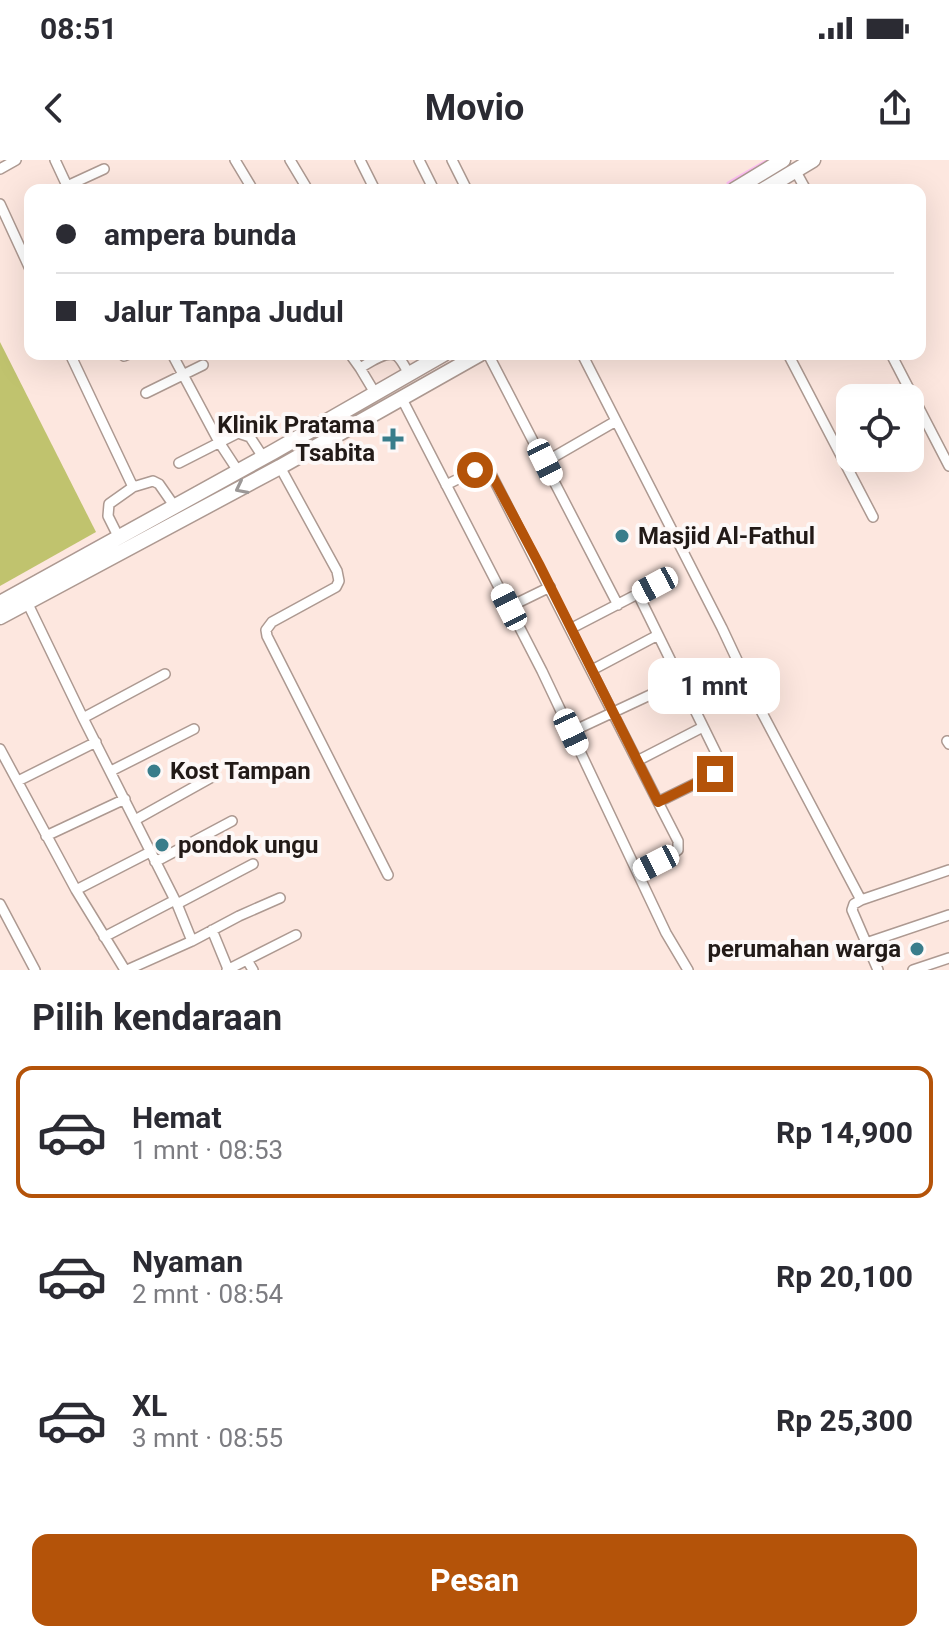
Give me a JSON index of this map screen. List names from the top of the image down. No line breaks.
{"places":{"health":["Klinik Pratama Tsabita"],"other":["Masjid Al-Fathul","Kost Tampan","pondok ungu","perumahan warga"]},"page":{"status":"08:51","header":"Movio","banner":["ampera bunda","Jalur Tanpa Judul"],"bubble":"1 mnt","heading":"Pilih kendaraan","list":[{"name":"Hemat","note":"1 mnt · 08:53","value":"Rp 14,900"},{"name":"Nyaman","note":"2 mnt · 08:54","value":"Rp 20,100"},{"name":"XL","note":"3 mnt · 08:55","value":"Rp 25,300"}],"buttons":"Pesan"}}
